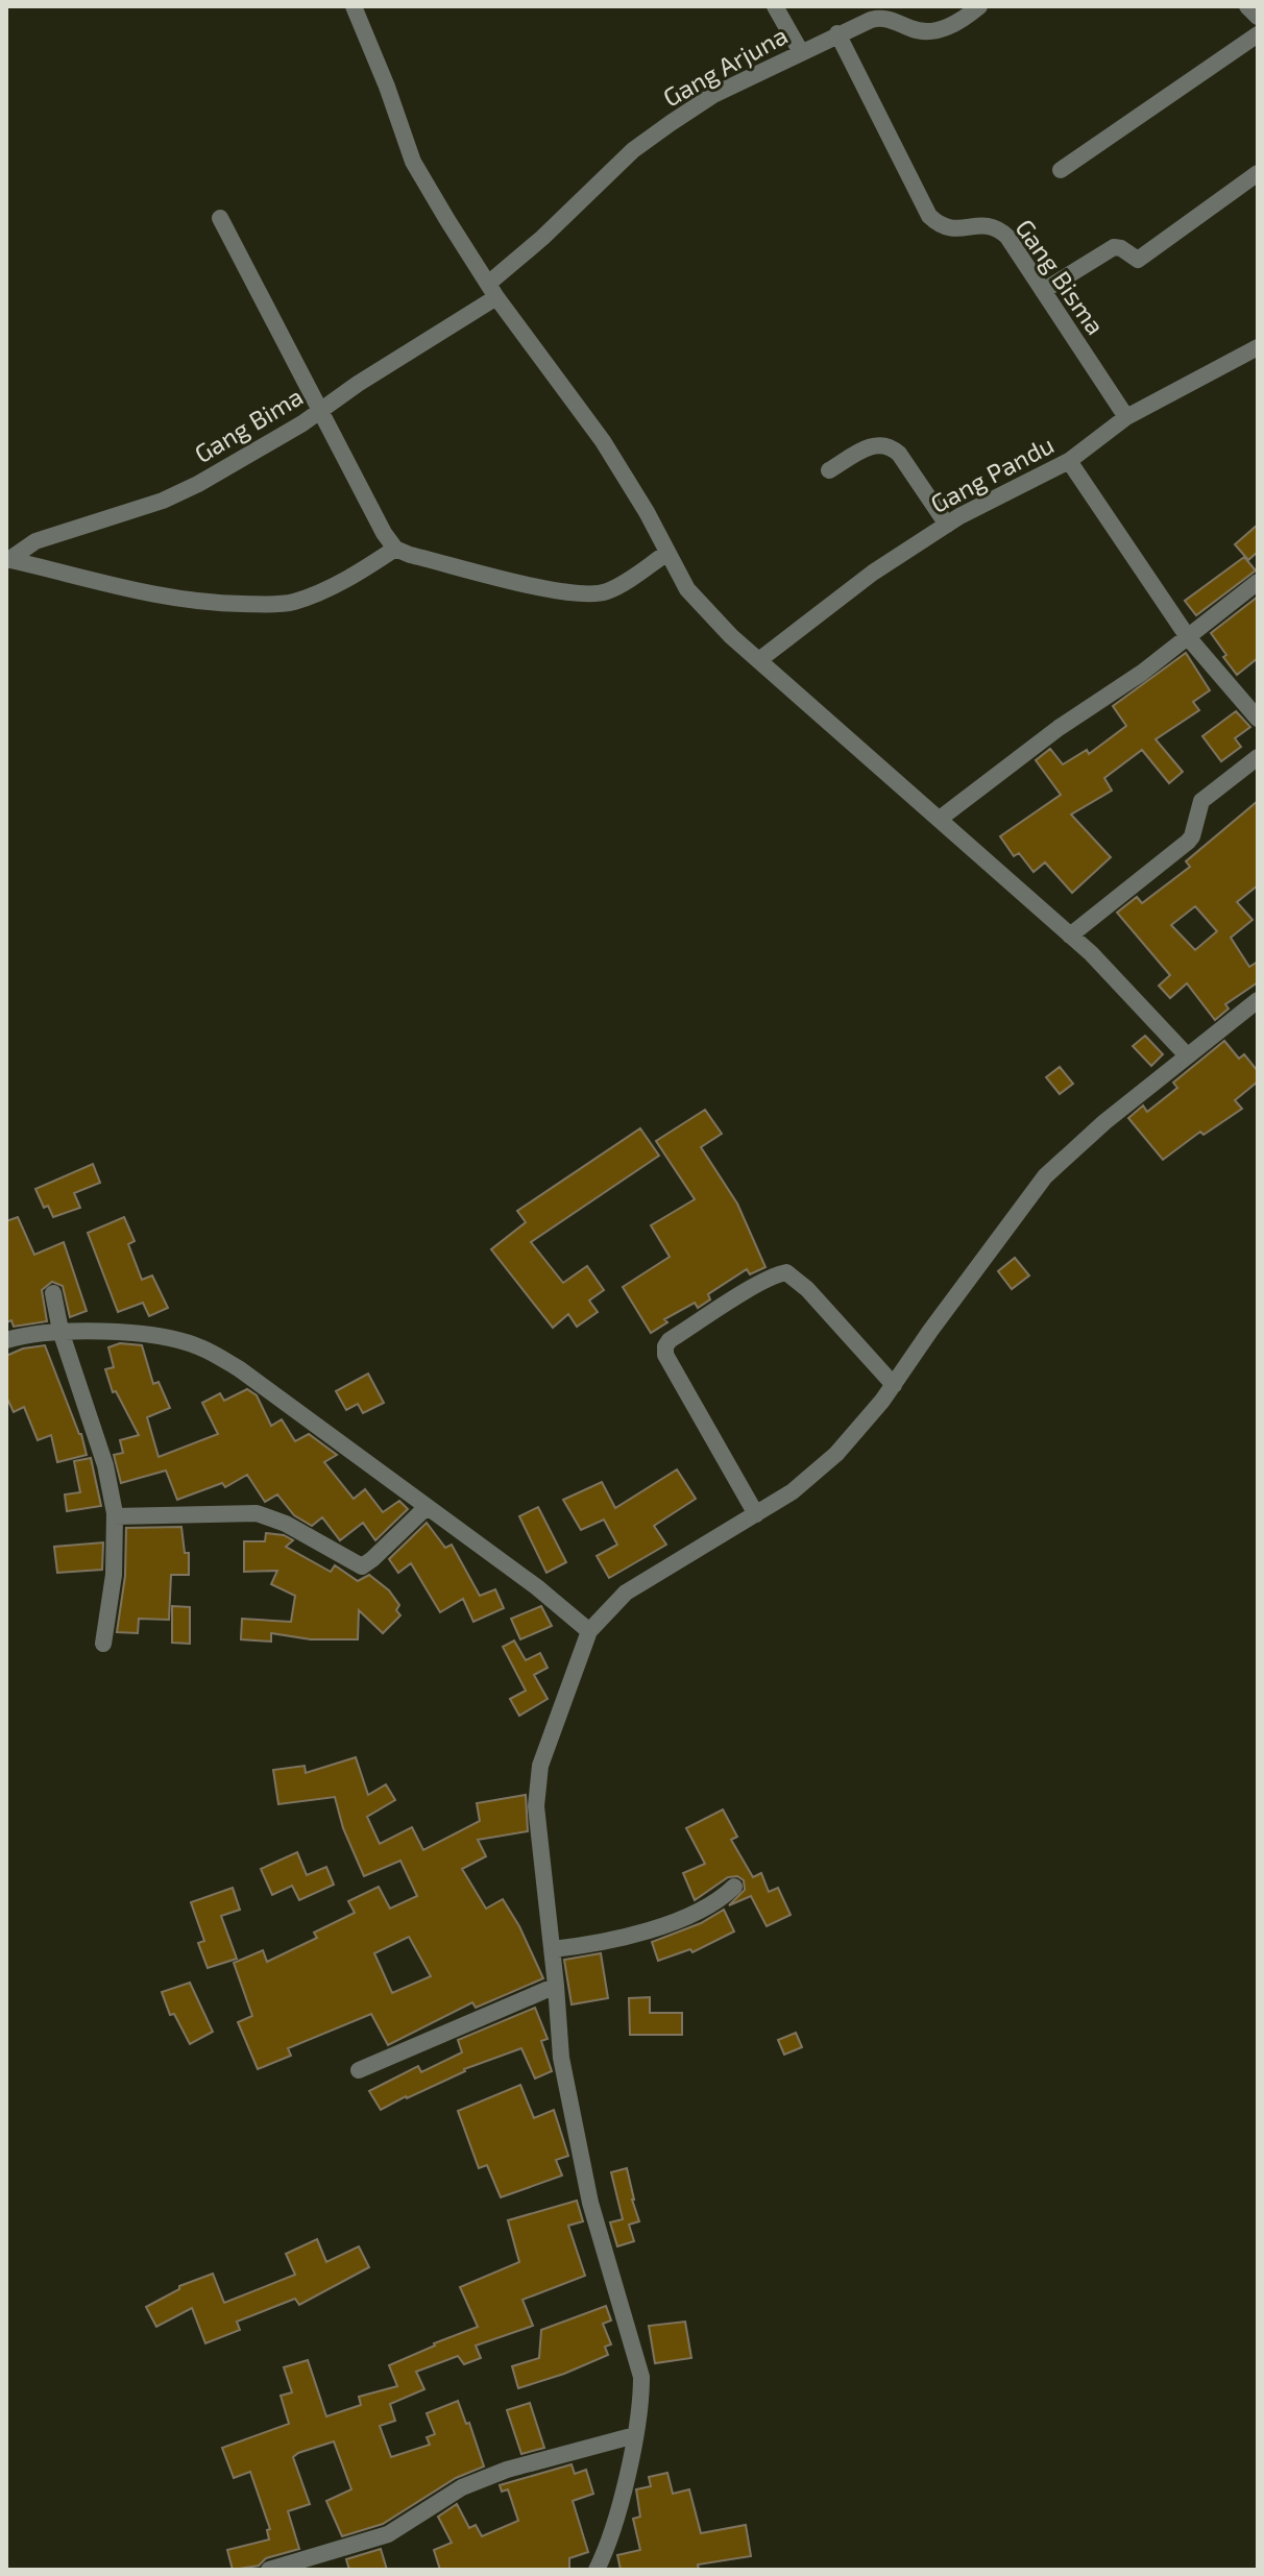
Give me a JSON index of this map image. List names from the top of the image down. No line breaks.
{"streets":{"street":["Gang Arjuna","Gang Bisma","Gang Bima","Gang Pandu"]},"crossings":[["Gang Arjuna","Gang Bisma"],["Gang Arjuna","Gang Bima"],["Gang Bisma","Gang Pandu"]]}
